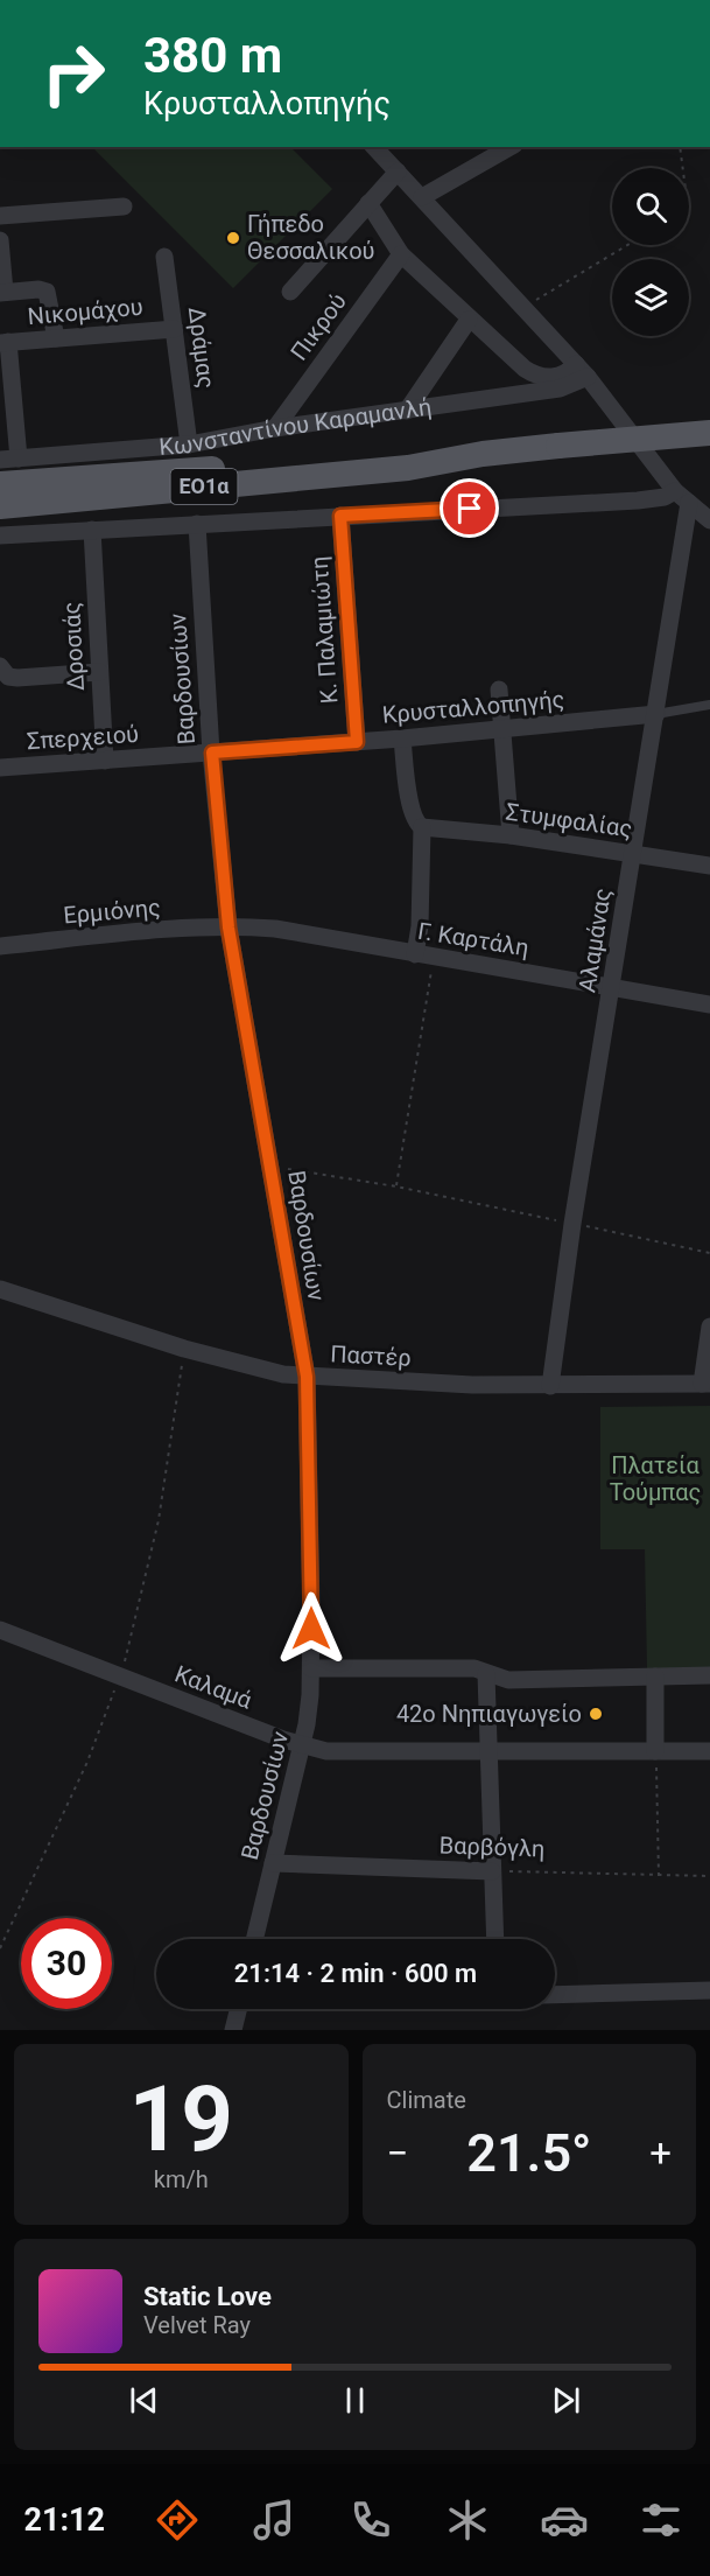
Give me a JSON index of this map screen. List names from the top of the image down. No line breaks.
{"streets":{"main road":["Κωνσταντίνου Καραμανλή","ΕΟ1α"],"street":["Νικομάχου","Πικρού","Δράμας","Κ. Παλαμιώτη","Δροσιάς","Βαρδουσίων","Κρυσταλλοπηγής","Σπερχειού","Στυμφαλίας","Ερμιόνης","Γ. Καρτάλη","Αλαμάνας","Παστέρ","Καλαμά","Βαρβόγλη"]},"crossings":[["Νικομάχου","Δράμας"],["Πικρού","Κωνσταντίνου Καραμανλή"],["Δράμας","Κωνσταντίνου Καραμανλή"],["Κωνσταντίνου Καραμανλή","ΕΟ1α"],["Κ. Παλαμιώτη","Κρυσταλλοπηγής"],["Δροσιάς","Σπερχειού"],["Βαρδουσίων","Κρυσταλλοπηγής"],["Βαρδουσίων","Σπερχειού"],["Βαρδουσίων","Ερμιόνης"],["Βαρδουσίων","Γ. Καρτάλη"],["Βαρδουσίων","Παστέρ"],["Βαρδουσίων","Καλαμά"],["Βαρδουσίων","Βαρβόγλη"],["Κρυσταλλοπηγής","Σπερχειού"],["Κρυσταλλοπηγής","Αλαμάνας"],["Στυμφαλίας","Αλαμάνας"],["Ερμιόνης","Γ. Καρτάλη"],["Γ. Καρτάλη","Αλαμάνας"],["Αλαμάνας","Παστέρ"]],"parks":["Πλατεία Τούμπας"],"places":["Γήπεδο Θεσσαλικού","42ο Νηπιαγωγείο"],"page":{"turn":["380 m","Κρυσταλλοπηγής"],"limit":"30","trip":"21:14 · 2 min · 600 m","tile":[["19","km/h"],"Climate"],"heat":["−","21.5°","+"],"song":["Static Love","Velvet Ray"],"tabs":"21:12"}}
